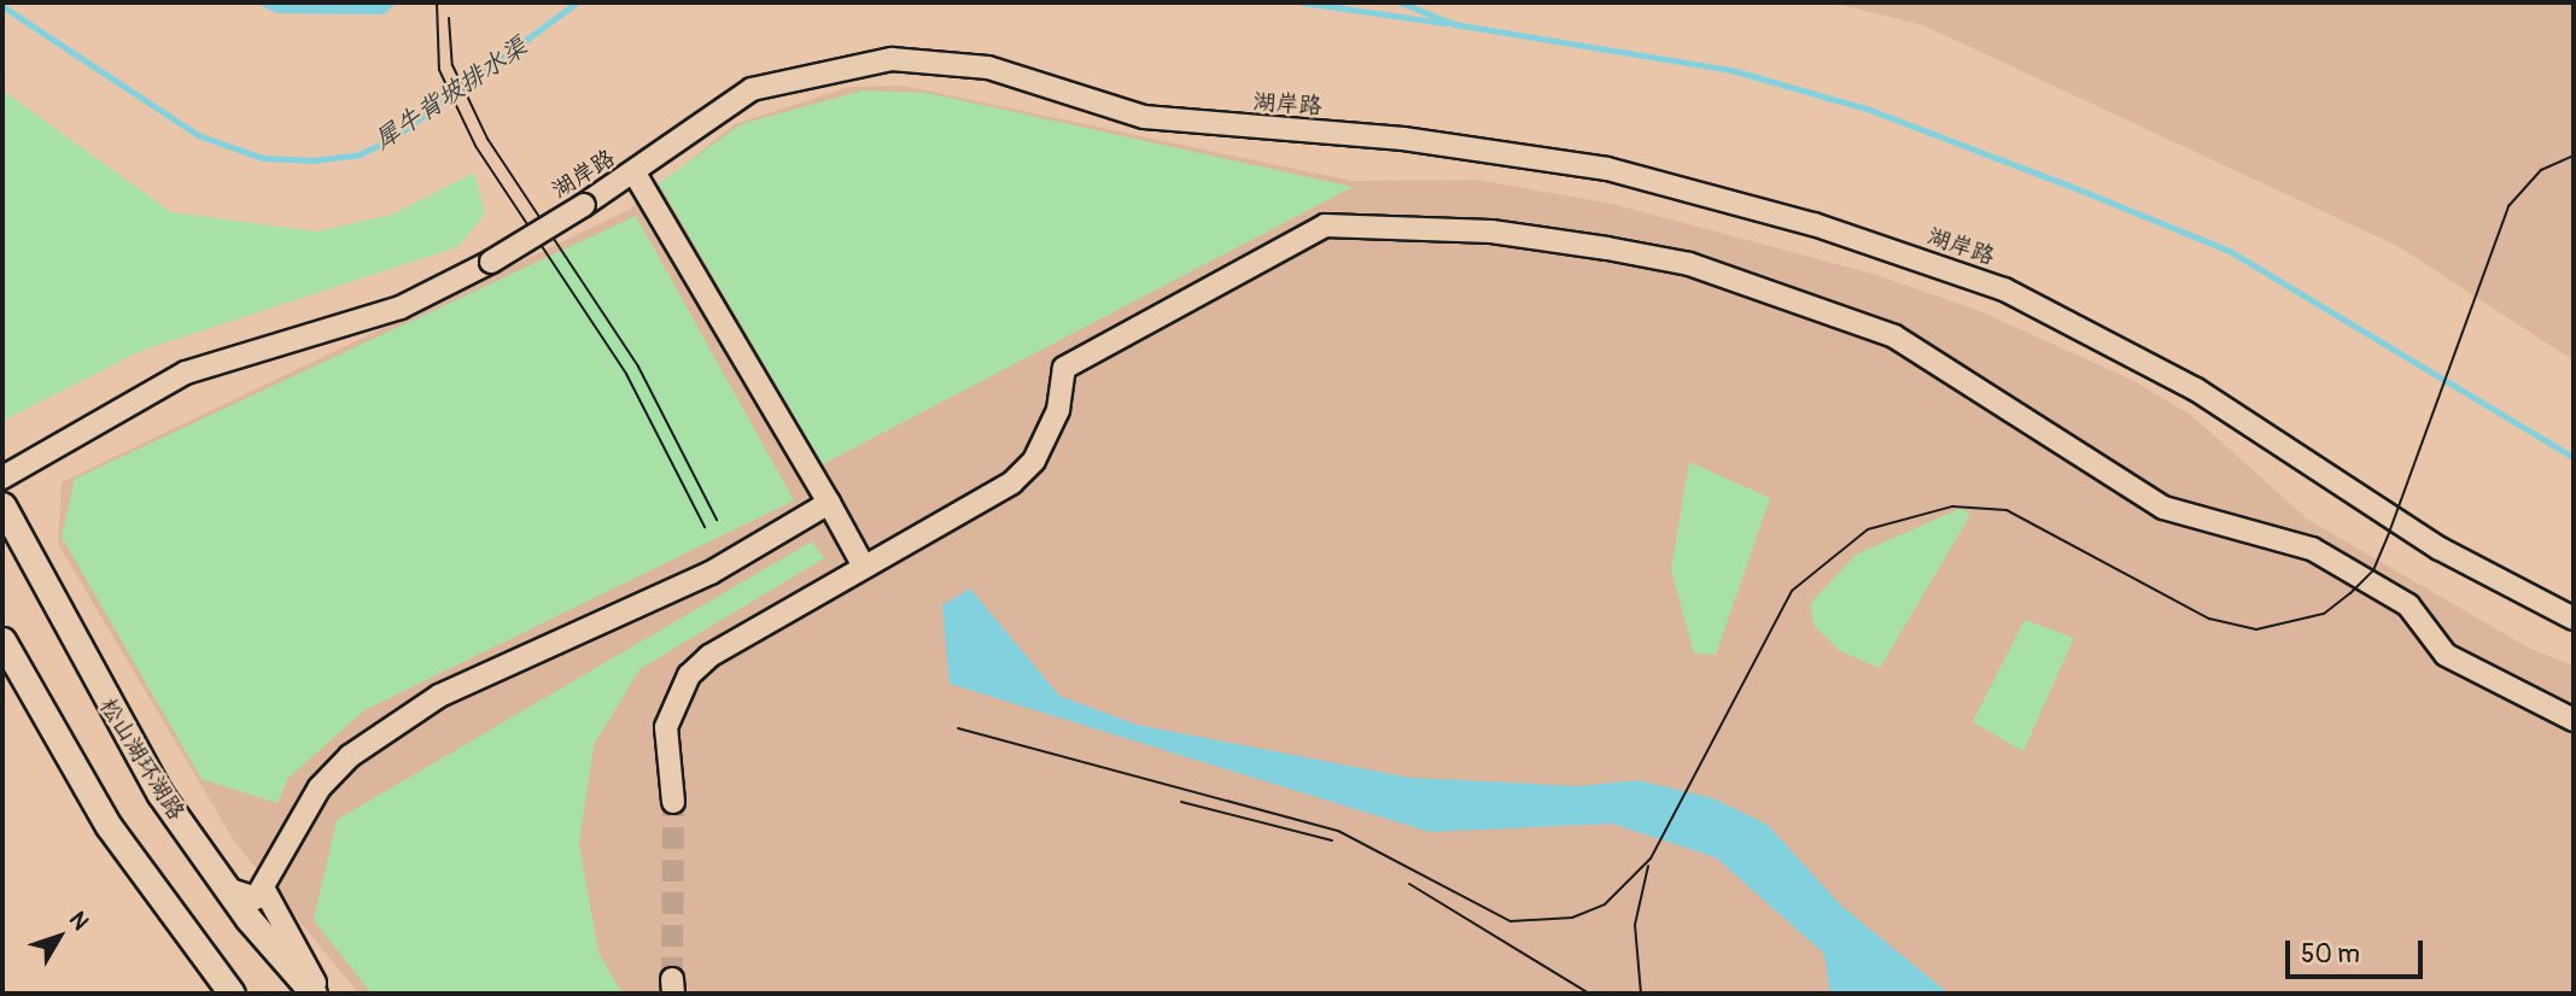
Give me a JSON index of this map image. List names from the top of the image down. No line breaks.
{"streets":{"main road":["松山湖环湖路"],"street":["湖岸路"]},"water":["犀牛背坡排水渠"],"scale_bar":"50 m","north":"top right"}
